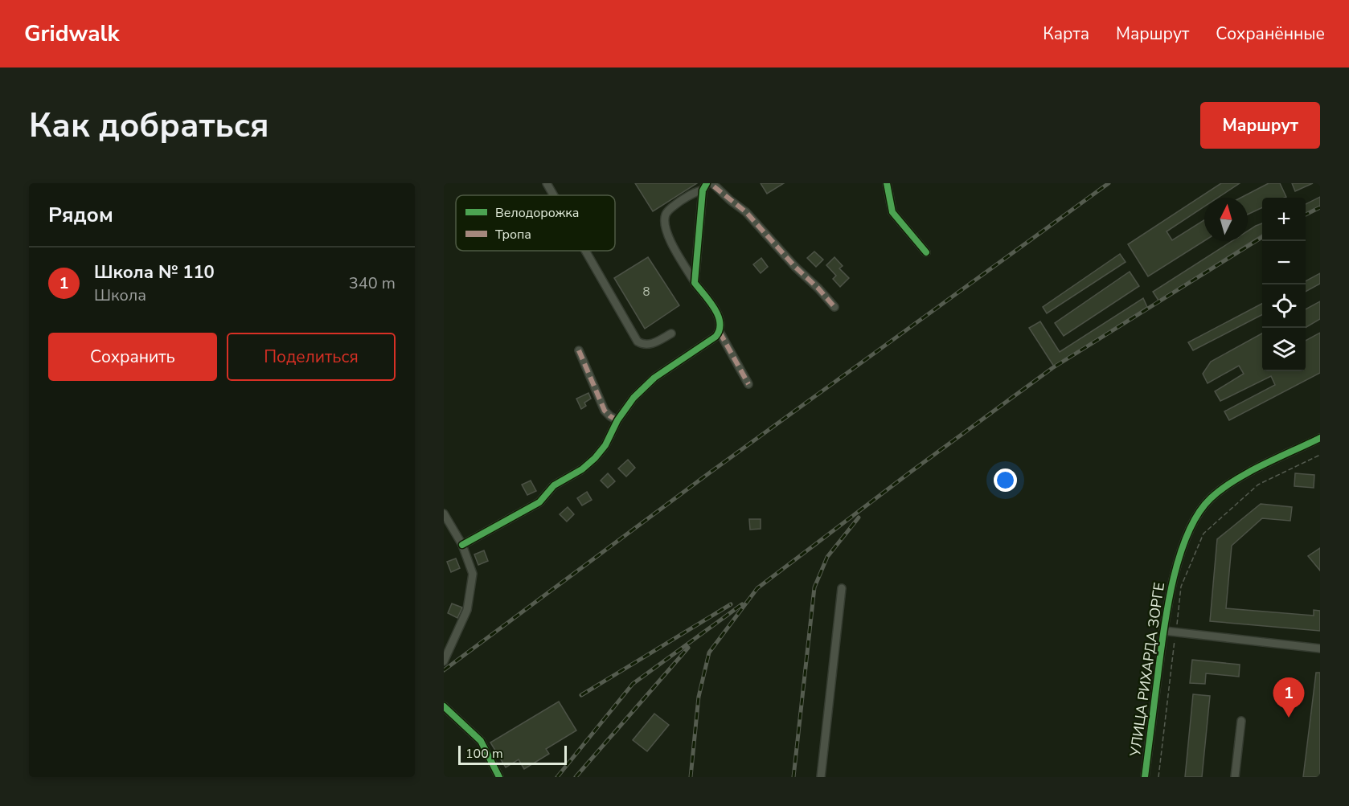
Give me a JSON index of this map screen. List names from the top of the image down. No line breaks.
{"streets":{"street":["УЛИЦА РИХАРДА ЗОРГЕ"]},"house_numbers":["8"],"legend":["Велодорожка","Тропа"],"scale_bar":"100 m","north":"top","page":{"header":"Gridwalk","nav":["Карта","Маршрут","Сохранённые"],"buttons":["Маршрут",["Сохранить","Поделиться"]],"title":"Как добраться","heading":"Рядом","map_buttons":["+","−"],"list":[{"mark":"1","name":"Школа № 110","note":"Школа","value":"340 m"}],"pins":"1","scale":"100 m"}}
